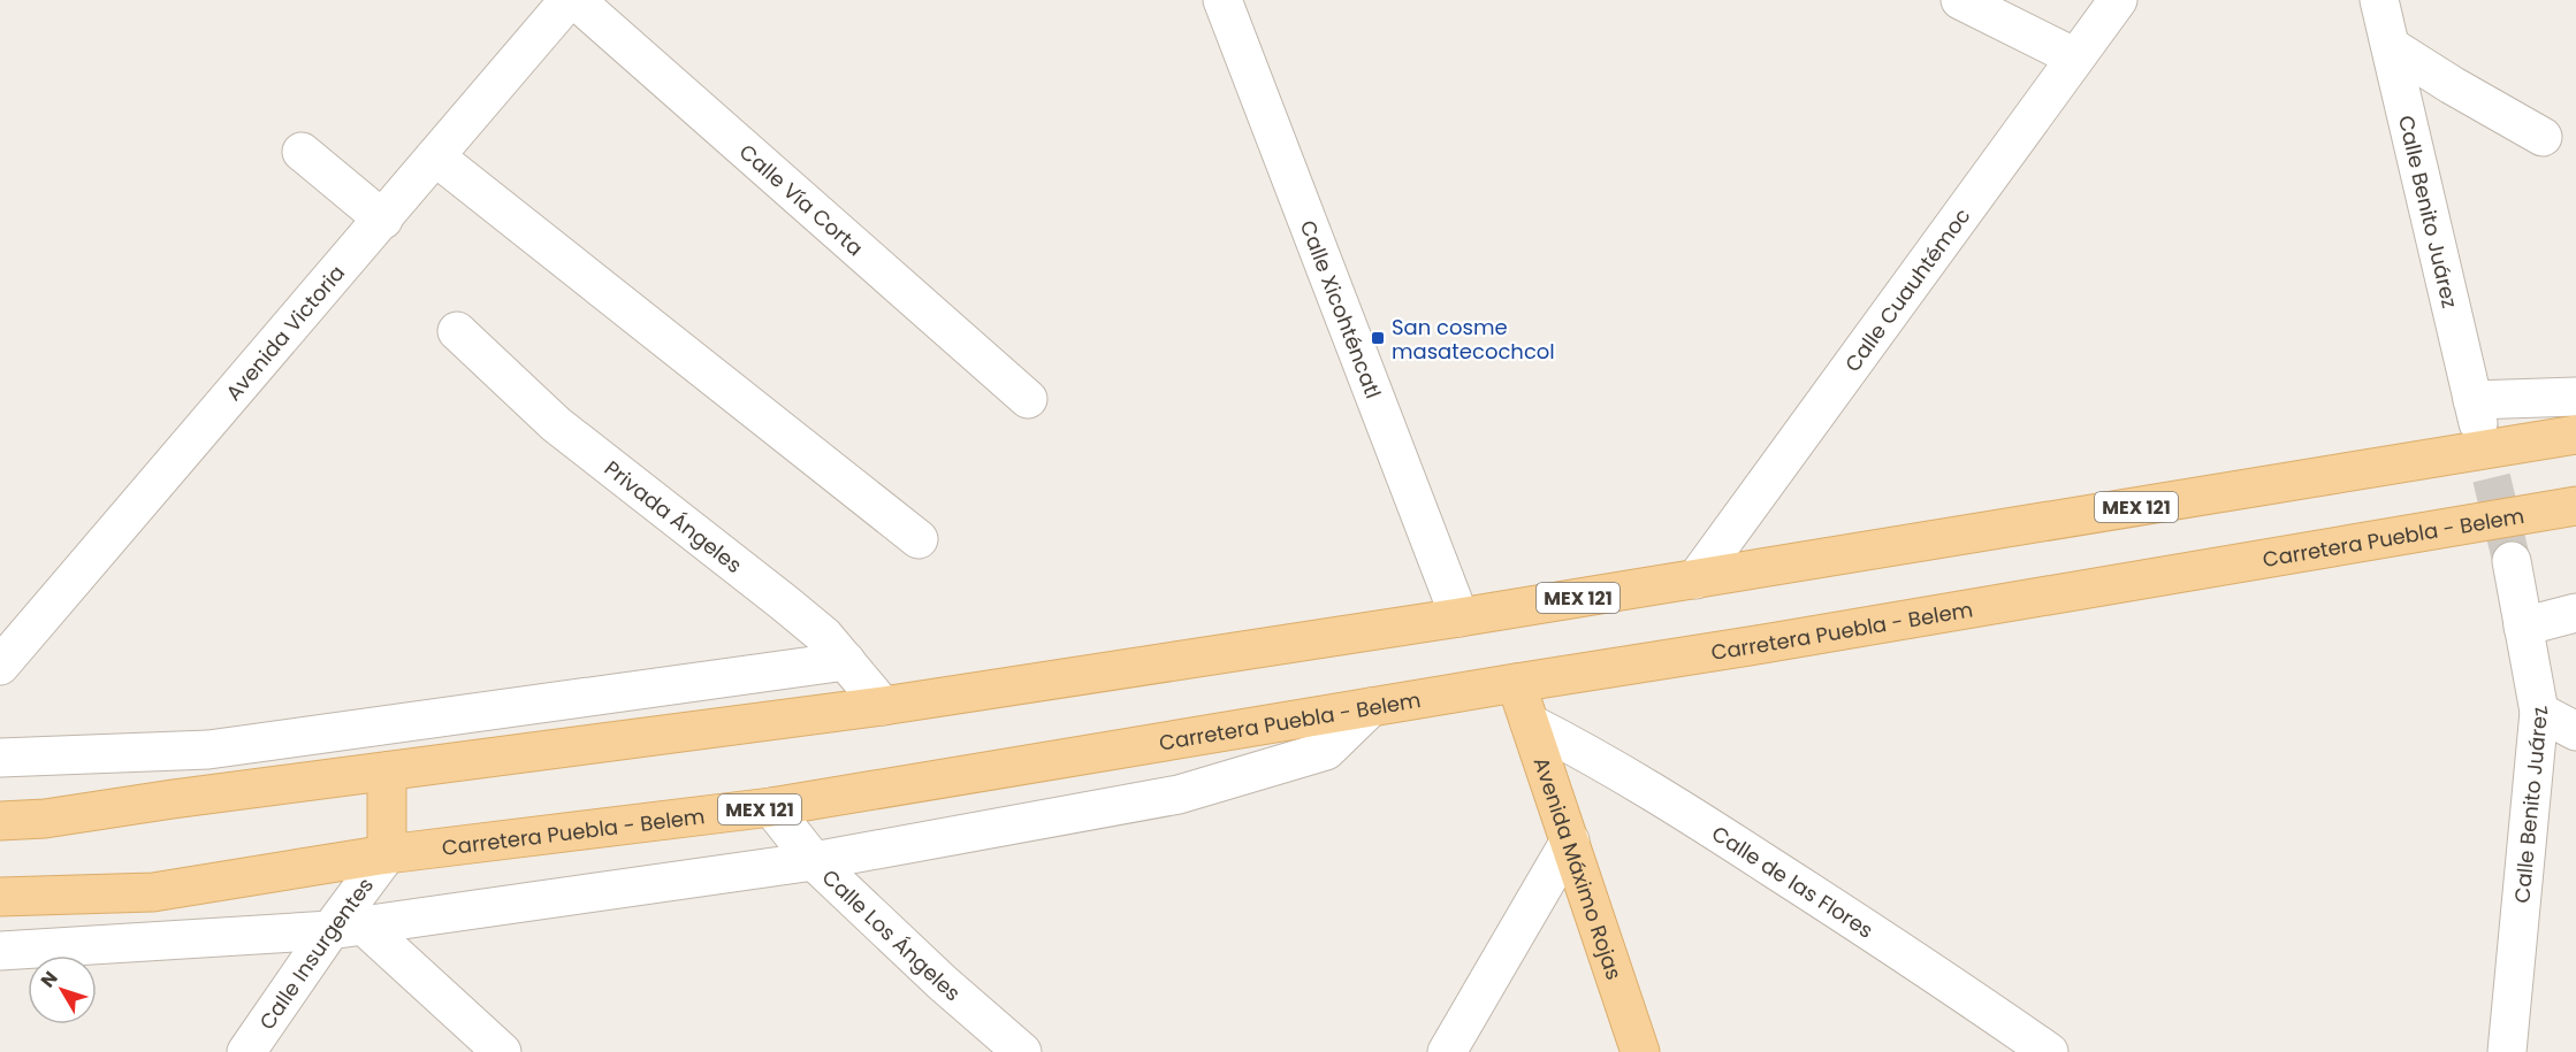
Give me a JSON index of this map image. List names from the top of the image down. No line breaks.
{"streets":{"main road":["MEX 121","Carretera Puebla - Belem","Avenida Máximo Rojas"],"street":["Calle Vía Corta","Calle Benito Juárez","Calle Cuauhtémoc","Calle Xicohténcatl","Avenida Victoria","Privada Ángeles","Calle de las Flores","Calle Los Ángeles","Calle Insurgentes"]},"crossings":[["Calle Cuauhtémoc","MEX 121"],["Calle Xicohténcatl","MEX 121"],["MEX 121","Privada Ángeles"],["Carretera Puebla - Belem","Avenida Máximo Rojas"],["Carretera Puebla - Belem","Calle Los Ángeles"],["Carretera Puebla - Belem","Calle Insurgentes"],["Avenida Máximo Rojas","Calle de las Flores"]],"places":{"transit":["San cosme masatecochcol"]},"north":"top left"}
